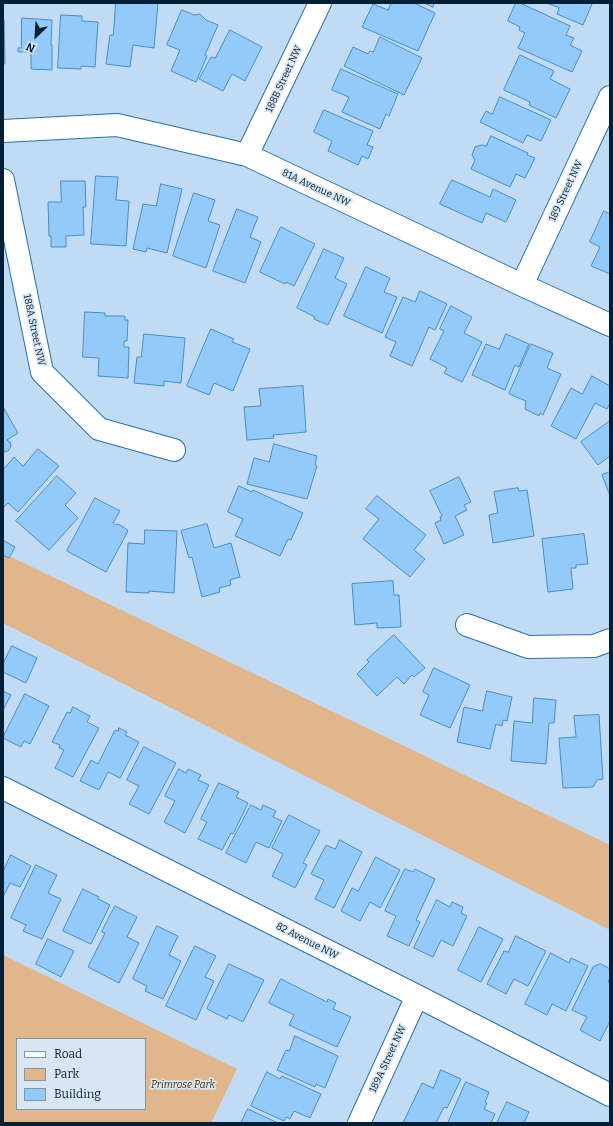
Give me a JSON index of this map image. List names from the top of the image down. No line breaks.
{"streets":{"street":["188B Street NW","81A Avenue NW","189 Street NW","188A Street NW","82 Avenue NW","189A Street NW"]},"crossings":[["188B Street NW","81A Avenue NW"],["81A Avenue NW","189 Street NW"],["82 Avenue NW","189A Street NW"]],"parks":["Primrose Park"],"legend":["Road","Park","Building"],"north":"bottom left"}
